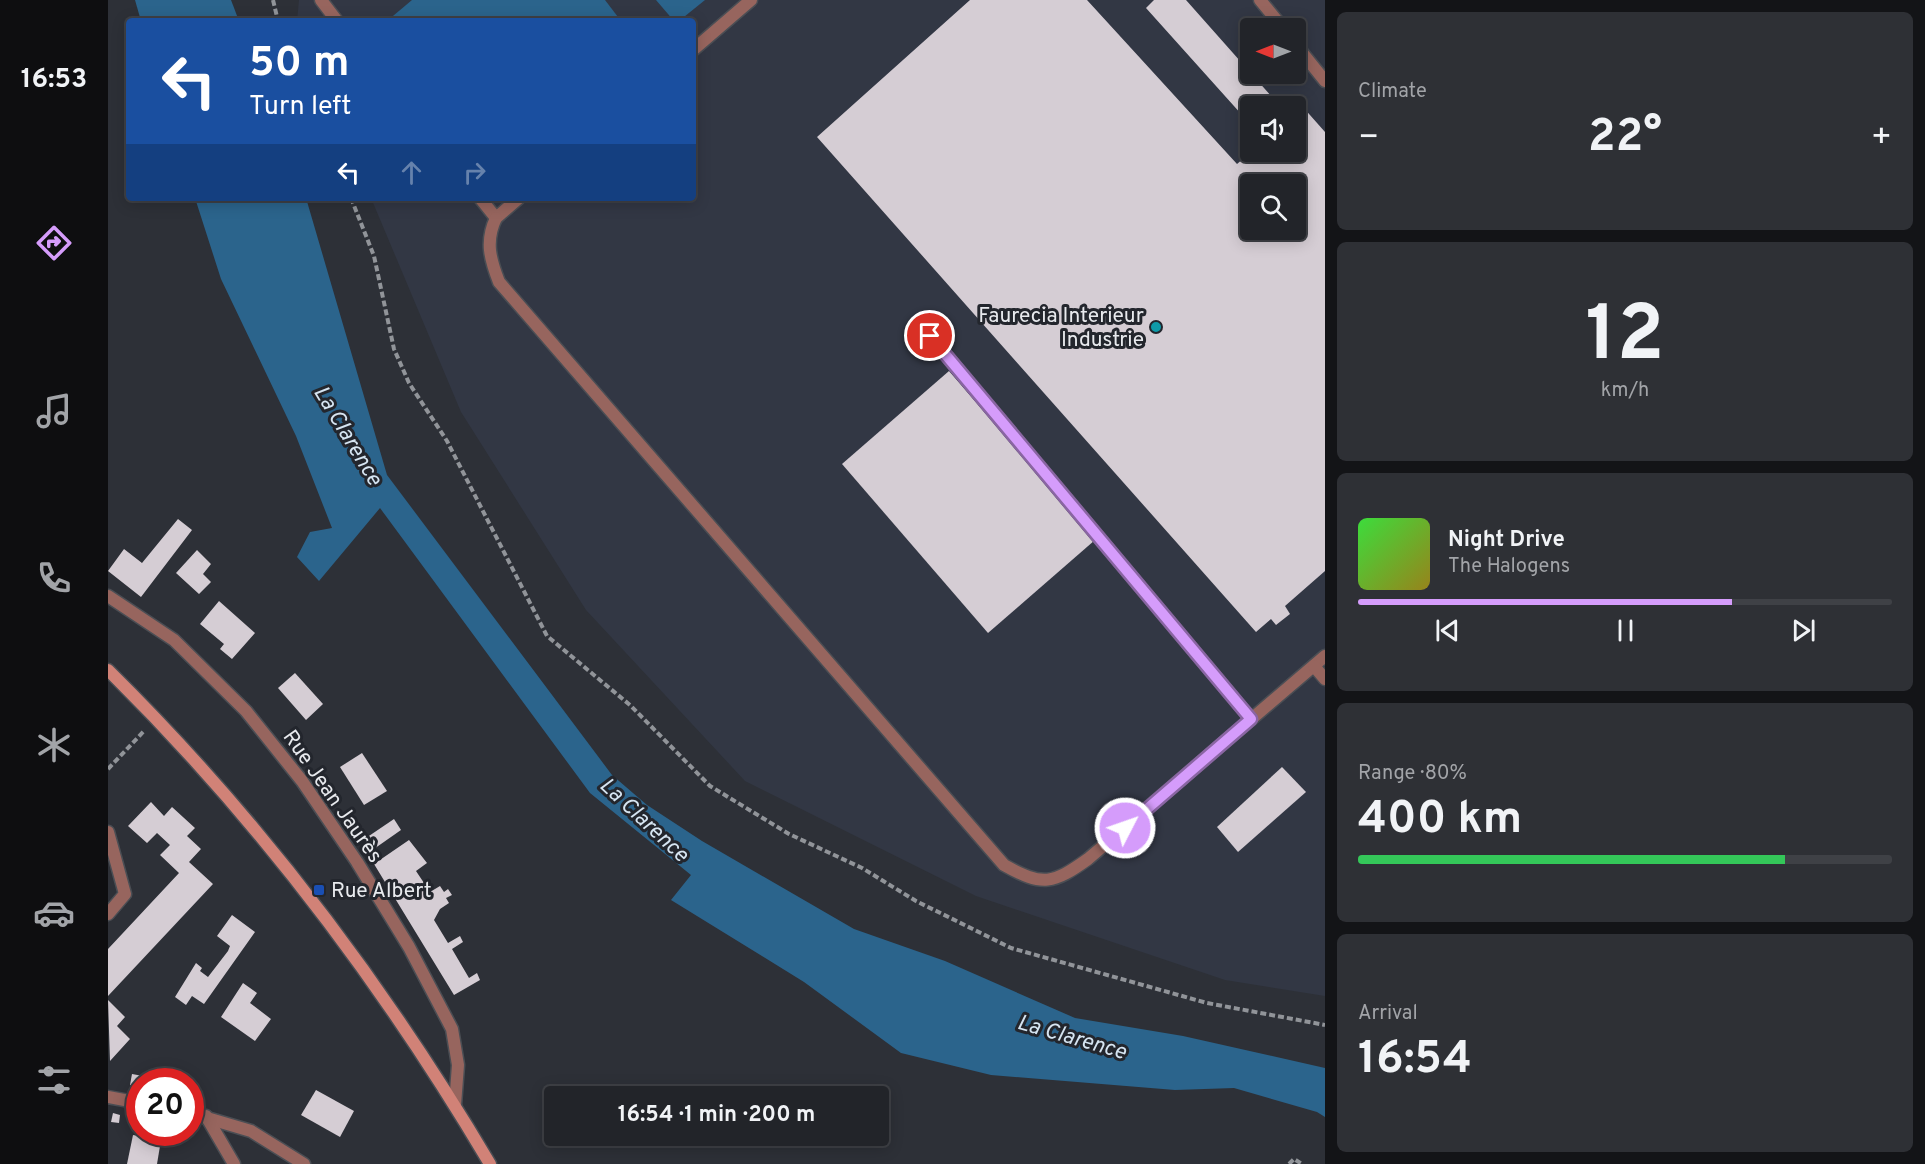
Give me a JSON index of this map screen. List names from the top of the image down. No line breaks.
{"streets":{"street":["Rue Jean Jaurès"]},"water":["La Clarence"],"places":{"other":["Faurecia Interieur Industrie"],"transit":["Rue Albert"]},"north":"left","page":{"tabs":"16:53","tile":["Climate",["12","km/h"],["Range · 80%","400 km"],["Arrival","16:54"]],"turn":["50 m","Turn left"],"heat":["−","22°","+"],"song":["Night Drive","The Halogens"],"limit":"20","trip":"16:54 · 1 min · 200 m"}}
